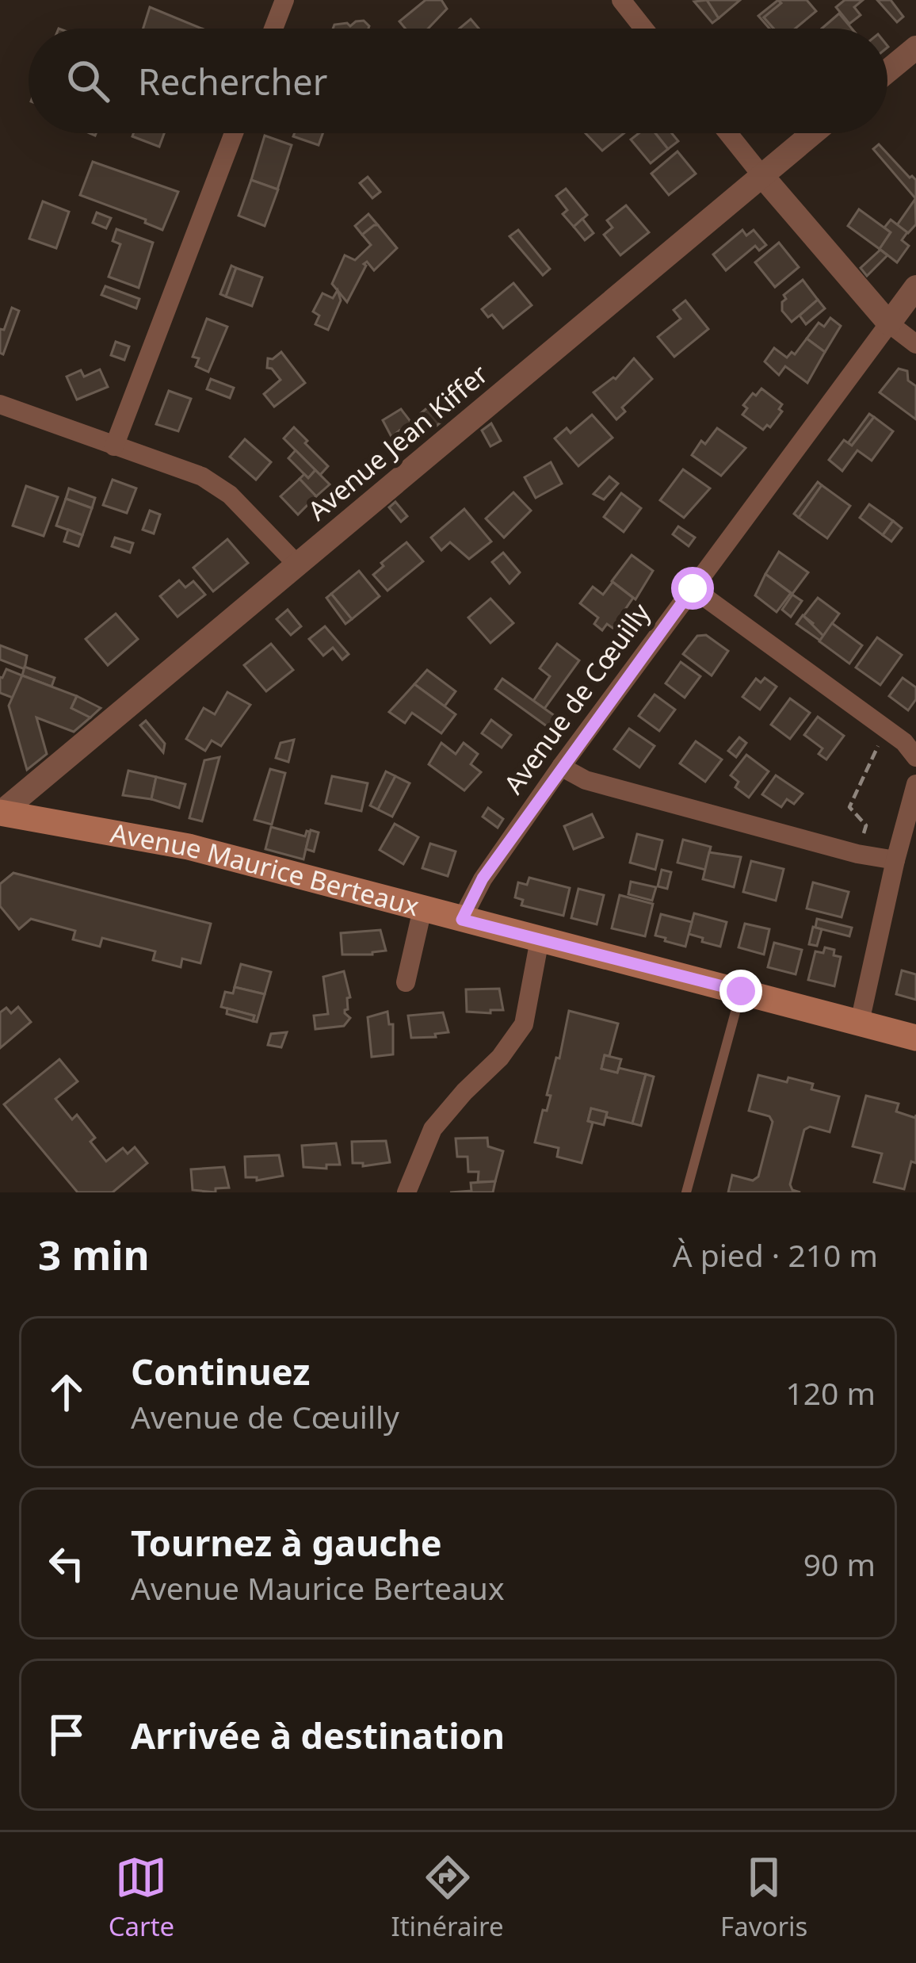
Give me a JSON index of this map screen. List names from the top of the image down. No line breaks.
{"streets":{"main road":["Avenue Maurice Berteaux"],"street":["Avenue Jean Kiffer","Avenue de Cœuilly"]},"crossings":[["Avenue Jean Kiffer","Avenue Maurice Berteaux"],["Avenue de Cœuilly","Avenue Maurice Berteaux"]],"page":{"search":"Rechercher","heading":["3 min","À pied · 210 m"],"list":[["Continuez","Avenue de Cœuilly","120 m"],["Tournez à gauche","Avenue Maurice Berteaux","90 m"],"Arrivée à destination"],"nav":["Carte","Itinéraire","Favoris"]}}
